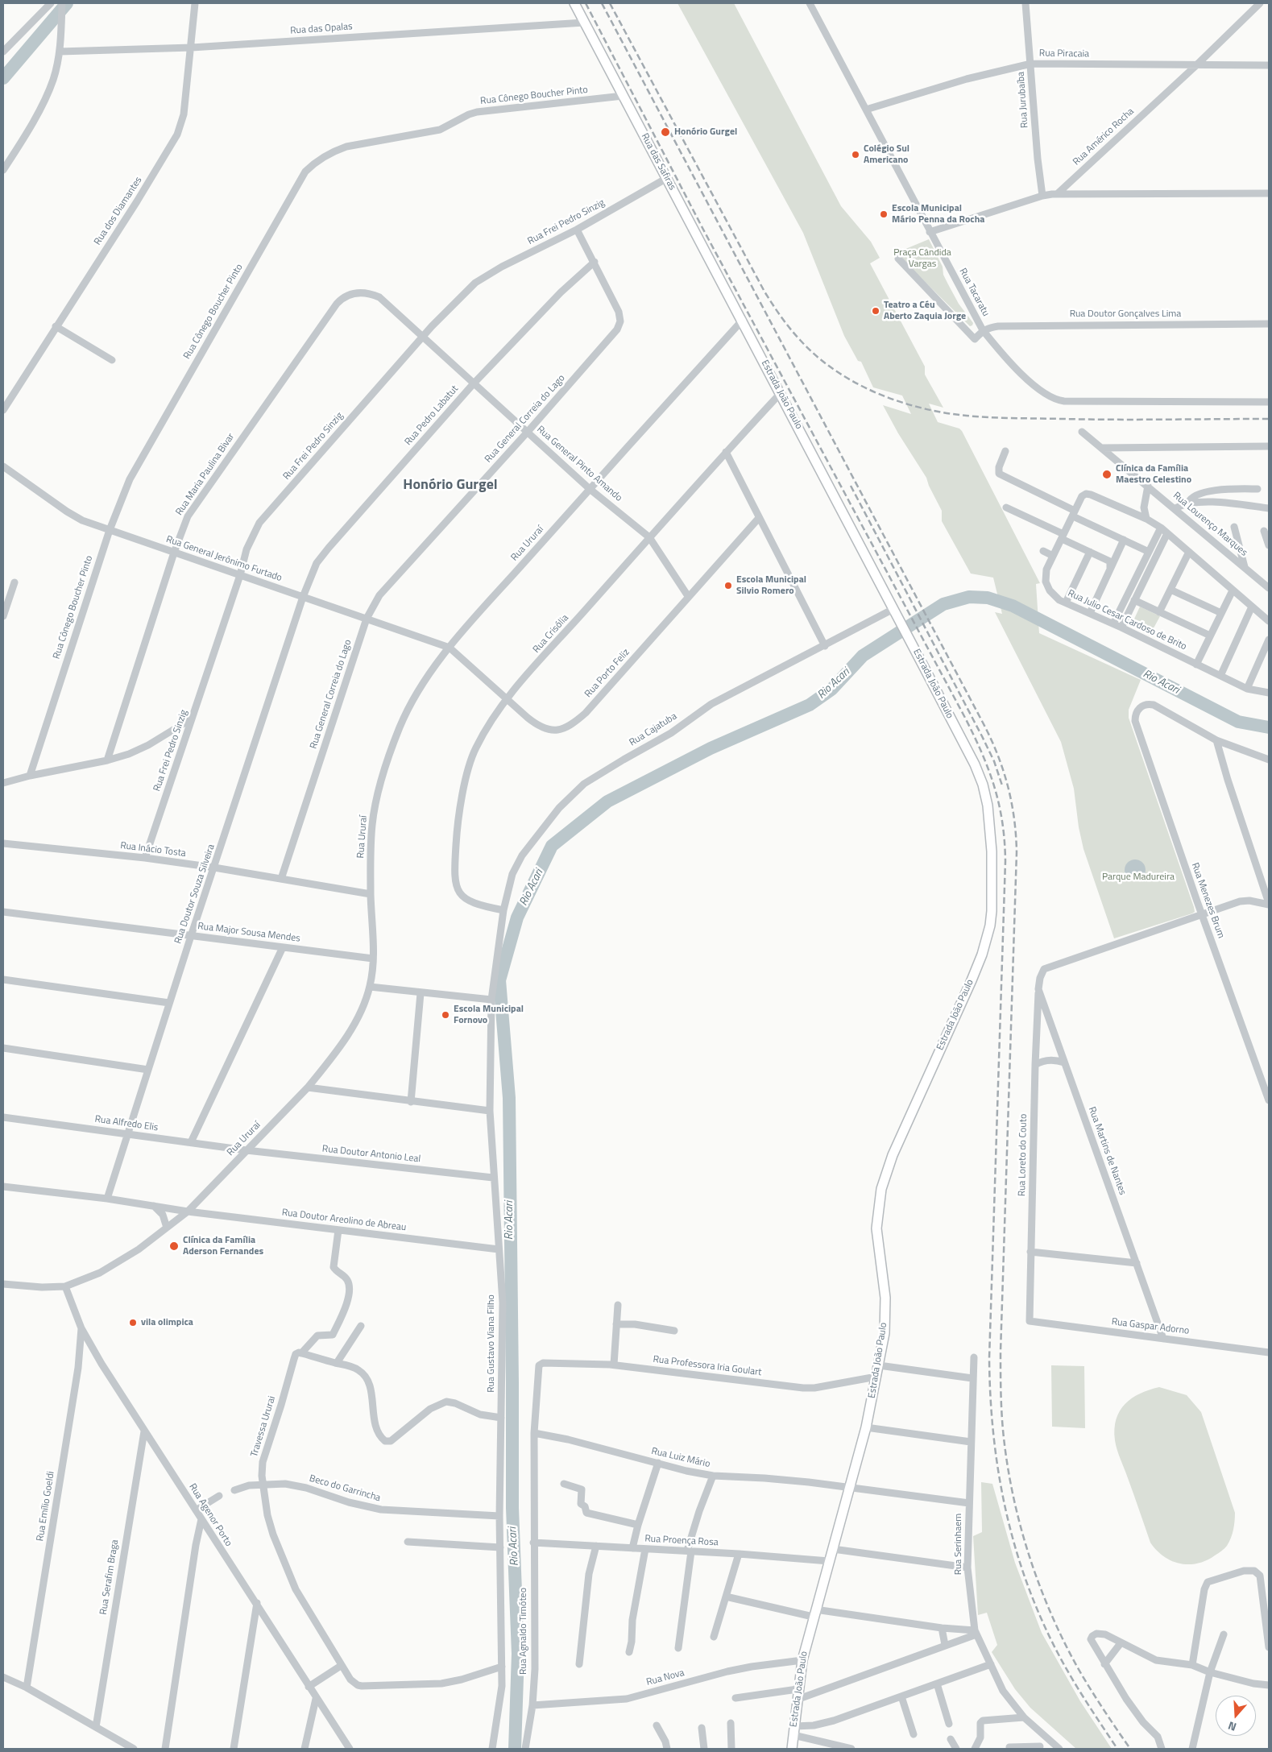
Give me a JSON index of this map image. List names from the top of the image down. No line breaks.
{"streets":{"main road":["Rua das Safiras","Estrada João Paulo"],"street":["Rua das Opalas","Rua Piracaia","Rua Cônego Boucher Pinto","Rua Jurubaíba","Rua Américo Rocha","Rua dos Diamantes","Rua Frei Pedro Sinzig","Rua Tacaratu","Rua Doutor Gonçalves Lima","Rua Pedro Labatut","Rua General Correia do Lago","Rua General Pinto Amando","Rua Maria Paulina Bivar","Rua Lourenço Marques","Rua Ururaí","Rua General Jerônimo Furtado","Rua Julio Cesar Cardoso de Brito","Rua Crisólia","Rua Porto Feliz","Rua Cajatuba","Rua Inácio Tosta","Rua Doutor Souza Silveira","Rua Menezes Brum","Rua Major Sousa Mendes","Rua Alfredo Elis","Rua Martins de Nantes","Rua Doutor Antonio Leal","Rua Loreto do Couto","Rua Doutor Areolino de Abreau","Rua Gaspar Adorno","Rua Gustavo Viana Filho","Rua Professora Iria Goulart","Travessa Ururai","Rua Luiz Mário","Beco do Garrincha","Rua Emílio Goeldi","Rua Agenor Porto","Rua Proença Rosa","Rua Serinhaem","Rua Serafim Braga","Rua Agnaldo Timóteo","Rua Nova"]},"crossings":[["Rua das Opalas","Rua das Safiras"],["Rua das Opalas","Rua dos Diamantes"],["Rua Piracaia","Rua Jurubaíba"],["Rua Piracaia","Rua Américo Rocha"],["Rua Piracaia","Rua Tacaratu"],["Rua Cônego Boucher Pinto","Rua das Safiras"],["Rua Cônego Boucher Pinto","Rua General Jerônimo Furtado"],["Rua das Safiras","Rua Frei Pedro Sinzig"],["Rua das Safiras","Estrada João Paulo"],["Rua das Safiras","Rua Ururaí"],["Rua Frei Pedro Sinzig","Rua General Correia do Lago"],["Rua Frei Pedro Sinzig","Rua General Pinto Amando"],["Rua Frei Pedro Sinzig","Rua General Jerônimo Furtado"],["Rua Frei Pedro Sinzig","Rua Inácio Tosta"],["Rua Tacaratu","Rua Doutor Gonçalves Lima"],["Estrada João Paulo","Rua Ururaí"],["Estrada João Paulo","Rua Crisólia"],["Estrada João Paulo","Rua Cajatuba"],["Estrada João Paulo","Rua Professora Iria Goulart"],["Estrada João Paulo","Rua Luiz Mário"],["Estrada João Paulo","Rua Proença Rosa"],["Estrada João Paulo","Rua Nova"],["Rua Pedro Labatut","Rua General Correia do Lago"],["Rua Pedro Labatut","Rua General Pinto Amando"],["Rua Pedro Labatut","Rua General Jerônimo Furtado"],["Rua Pedro Labatut","Rua Doutor Souza Silveira"],["Rua General Correia do Lago","Rua General Pinto Amando"],["Rua General Correia do Lago","Rua General Jerônimo Furtado"],["Rua General Correia do Lago","Rua Inácio Tosta"],["Rua General Pinto Amando","Rua Maria Paulina Bivar"],["Rua General Pinto Amando","Rua Ururaí"],["Rua General Pinto Amando","Rua Crisólia"],["Rua General Pinto Amando","Rua Porto Feliz"],["Rua Maria Paulina Bivar","Rua General Jerônimo Furtado"],["Rua Ururaí","Rua General Jerônimo Furtado"],["Rua Ururaí","Rua Porto Feliz"],["Rua Ururaí","Rua Inácio Tosta"],["Rua Ururaí","Rua Major Sousa Mendes"],["Rua Ururaí","Rua Alfredo Elis"],["Rua Ururaí","Rua Doutor Antonio Leal"],["Rua Ururaí","Rua Doutor Areolino de Abreau"],["Rua Ururaí","Rua Agenor Porto"],["Rua General Jerônimo Furtado","Rua Porto Feliz"],["Rua General Jerônimo Furtado","Rua Doutor Souza Silveira"],["Rua Crisólia","Rua Porto Feliz"],["Rua Crisólia","Rua Cajatuba"],["Rua Cajatuba","Rua Gustavo Viana Filho"],["Rua Inácio Tosta","Rua Doutor Souza Silveira"],["Rua Doutor Souza Silveira","Rua Major Sousa Mendes"],["Rua Doutor Souza Silveira","Rua Alfredo Elis"],["Rua Doutor Souza Silveira","Rua Doutor Areolino de Abreau"],["Rua Alfredo Elis","Rua Doutor Antonio Leal"],["Rua Martins de Nantes","Rua Loreto do Couto"],["Rua Martins de Nantes","Rua Gaspar Adorno"],["Rua Doutor Antonio Leal","Rua Gustavo Viana Filho"],["Rua Loreto do Couto","Rua Gaspar Adorno"],["Rua Doutor Areolino de Abreau","Rua Gustavo Viana Filho"],["Rua Gustavo Viana Filho","Travessa Ururai"],["Rua Gustavo Viana Filho","Beco do Garrincha"],["Rua Professora Iria Goulart","Rua Agnaldo Timóteo"],["Travessa Ururai","Beco do Garrincha"],["Rua Luiz Mário","Rua Serinhaem"],["Rua Luiz Mário","Rua Agnaldo Timóteo"],["Rua Emílio Goeldi","Rua Agenor Porto"],["Rua Agenor Porto","Rua Serafim Braga"],["Rua Proença Rosa","Rua Agnaldo Timóteo"],["Rua Agnaldo Timóteo","Rua Nova"]],"districts":["Honório Gurgel"],"water":["Rio Acari"],"parks":["Praça Cândida Vargas","Parque Madureira"],"places":["Honório Gurgel","Colégio Sul Americano","Escola Municipal Mário Penna da Rocha","Teatro a Céu Aberto Zaquia Jorge","Clínica da Família Maestro Celestino","Escola Municipal Silvio Romero","Escola Municipal Fornovo","Clínica da Família Aderson Fernandes","vila olimpica"],"north":"bottom"}
